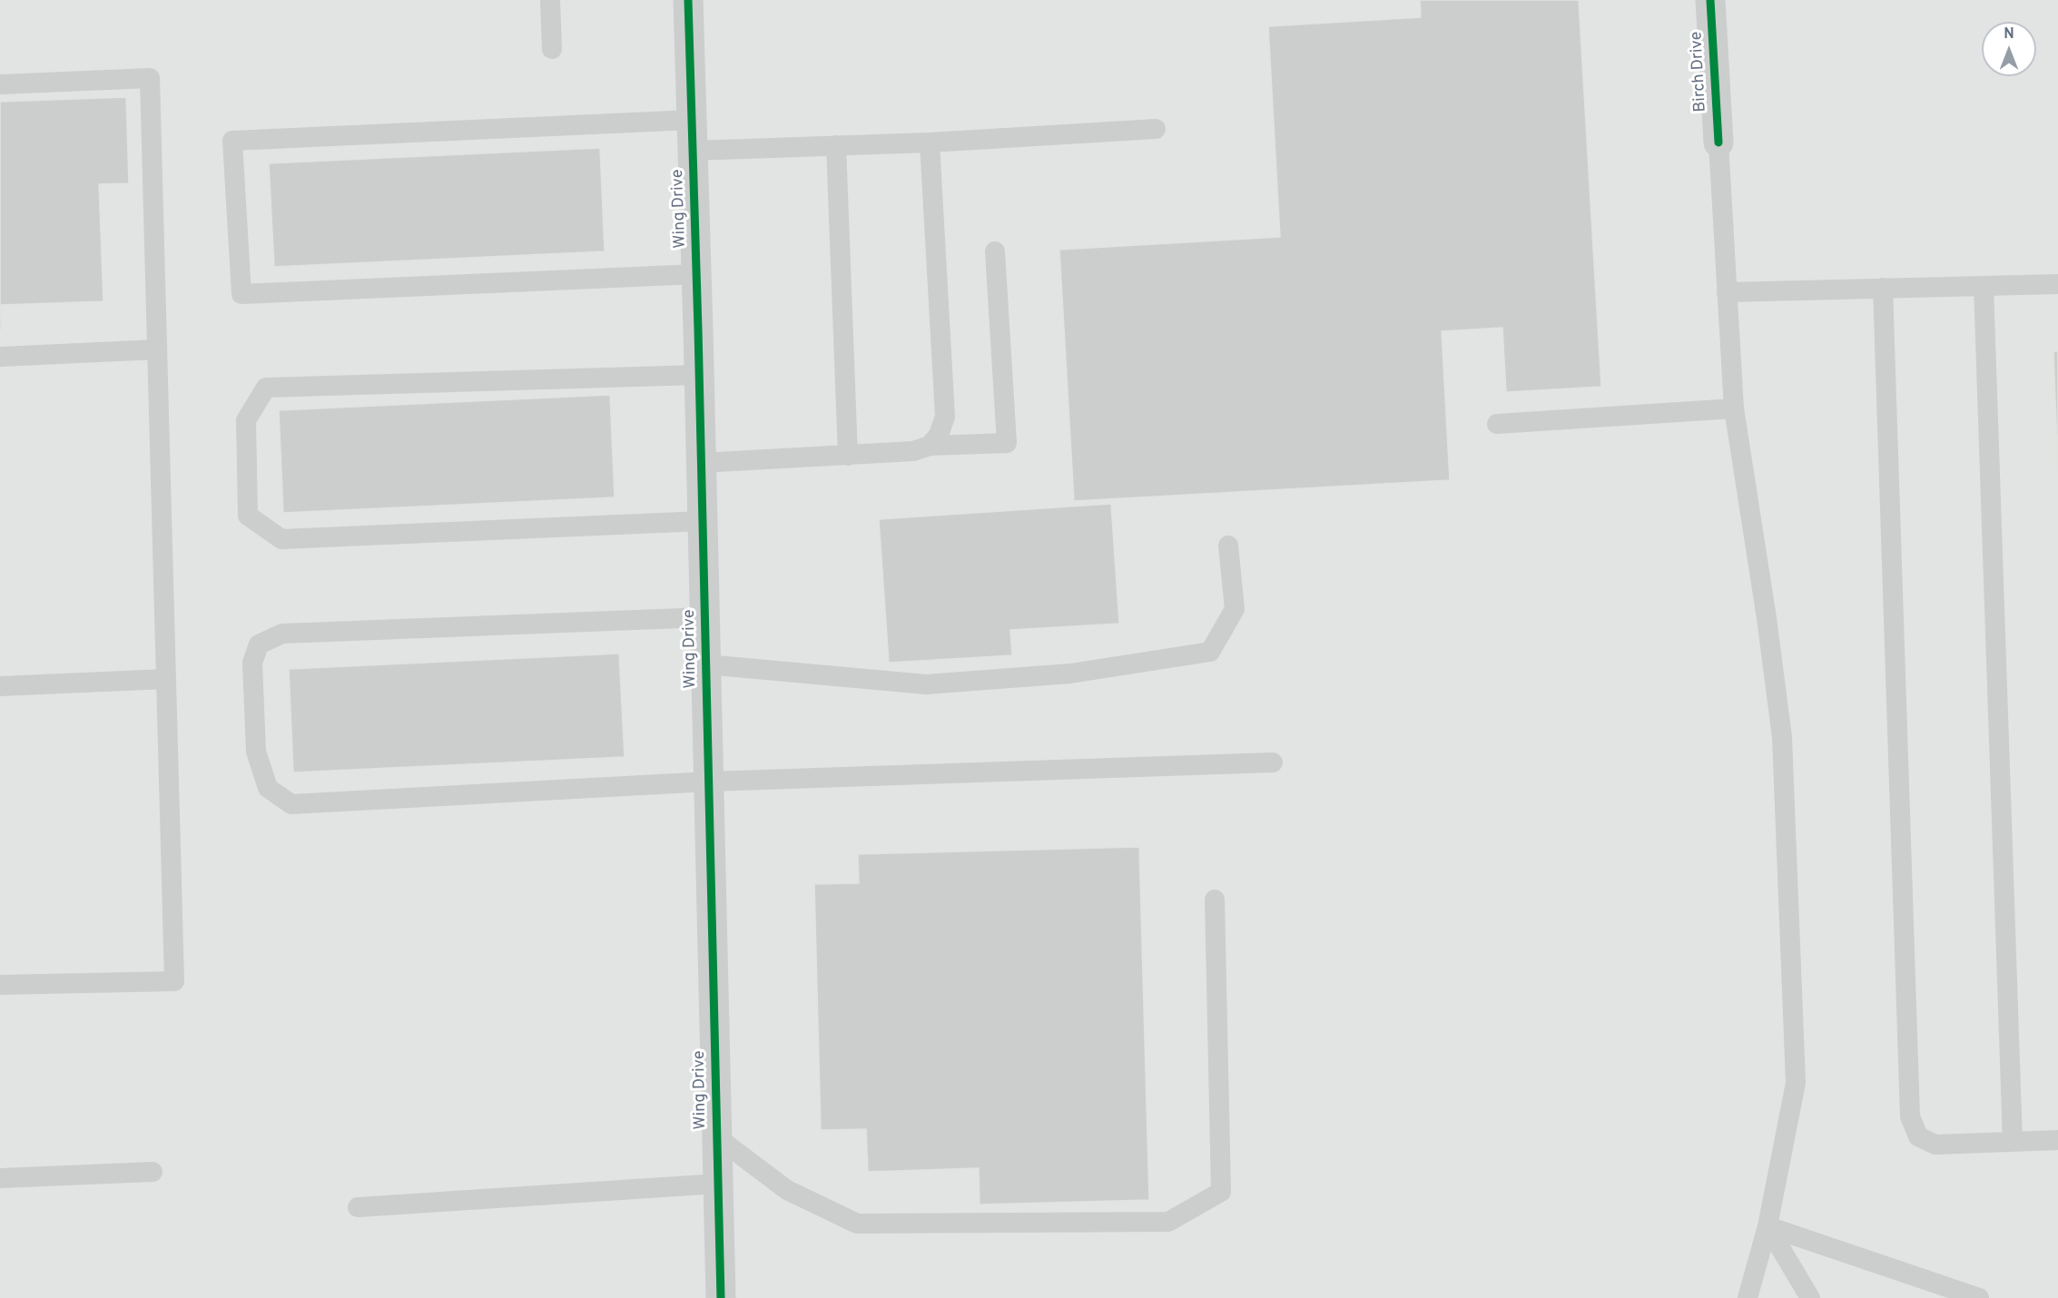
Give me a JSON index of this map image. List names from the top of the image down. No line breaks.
{"streets":{"street":["Birch Drive","Wing Drive"]},"north":"top"}
